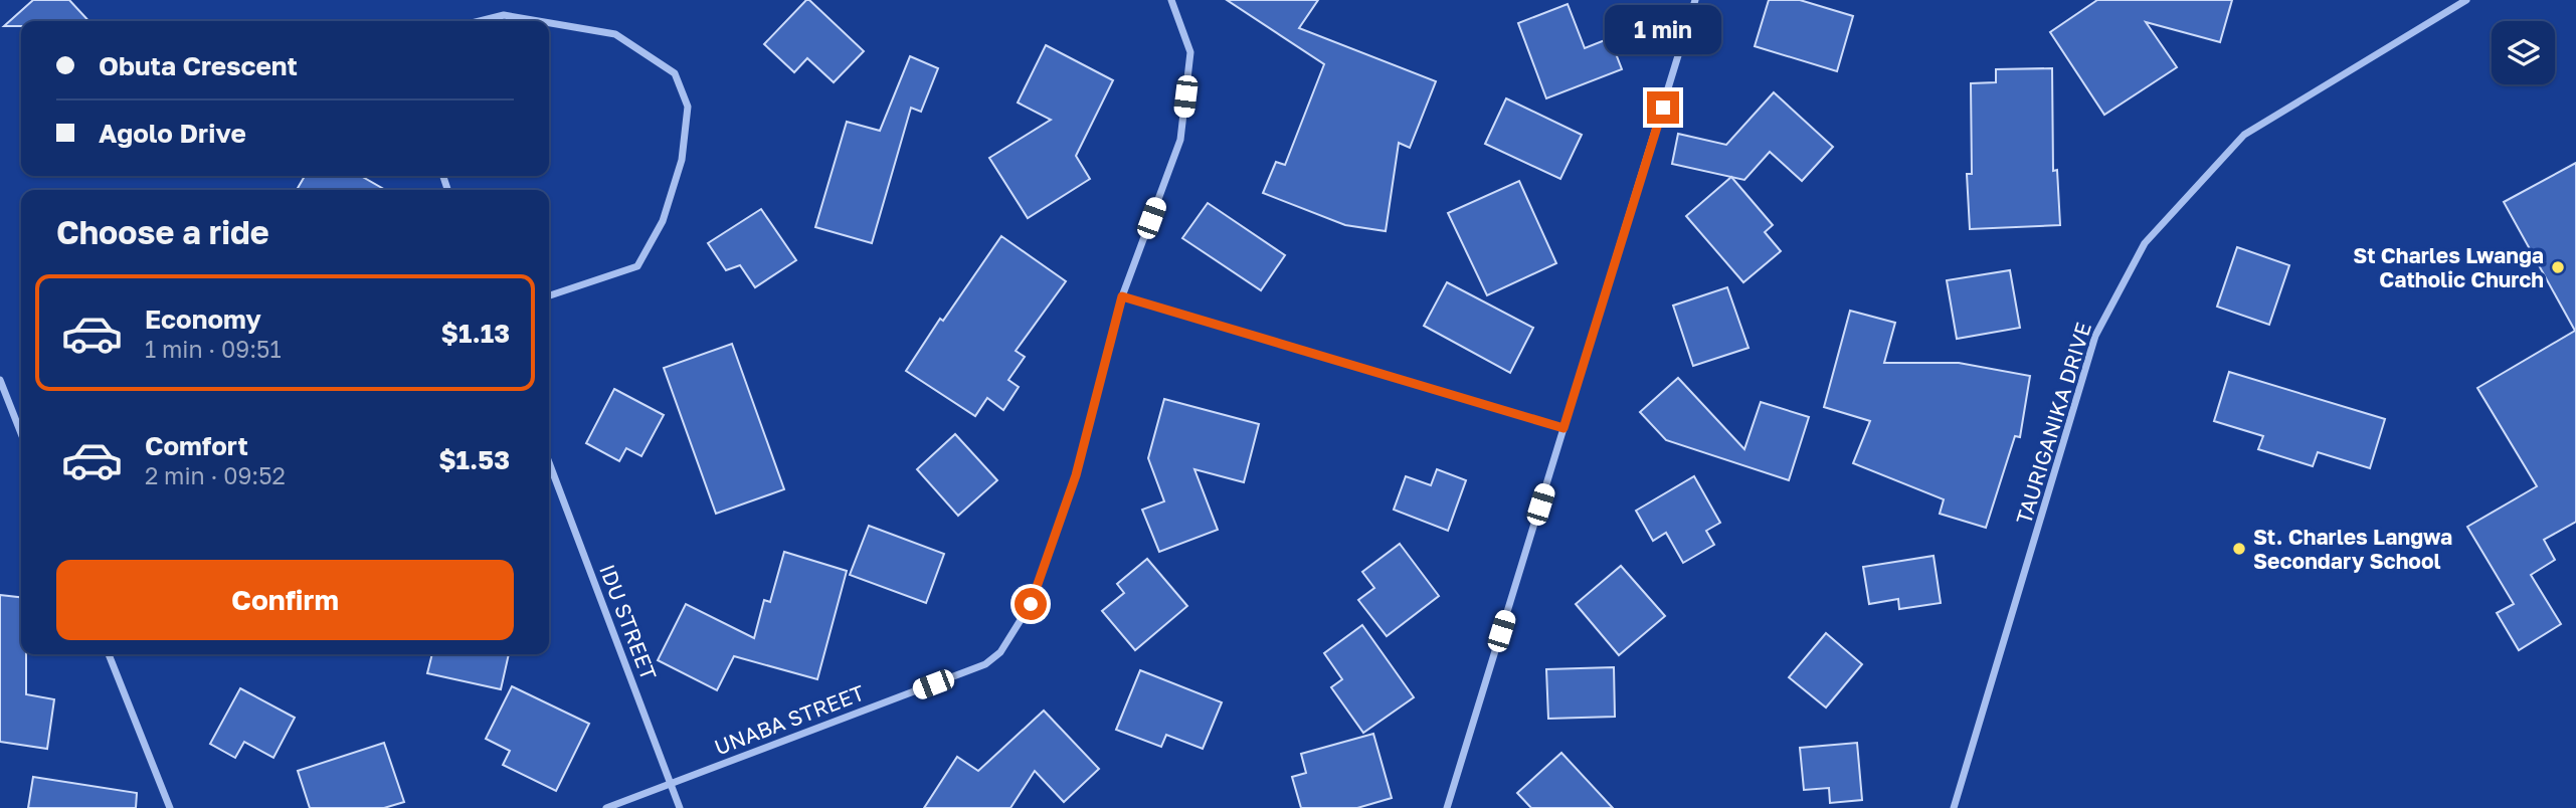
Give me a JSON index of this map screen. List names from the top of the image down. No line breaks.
{"streets":{"street":["TAURIGANIKA DRIVE","IDU STREET","UNABA STREET"]},"crossings":[["IDU STREET","UNABA STREET"]],"places":["St Charles Lwanga Catholic Church","St. Charles Langwa Secondary School"],"page":{"bubble":"1 min","banner":["Obuta Crescent","Agolo Drive"],"heading":"Choose a ride","list":[{"name":"Economy","note":"1 min · 09:51","value":"$1.13"},{"name":"Comfort","note":"2 min · 09:52","value":"$1.53"}],"buttons":"Confirm"}}
